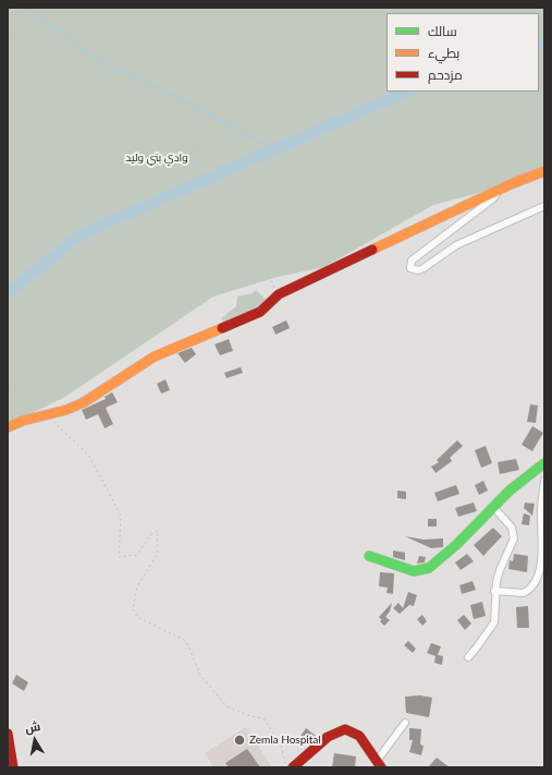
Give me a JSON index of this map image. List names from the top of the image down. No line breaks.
{"parks":["وادي بني وليد"],"places":["Zemla Hospital"],"legend":["سالك","بطيء","مزدحم"],"north":"top"}
